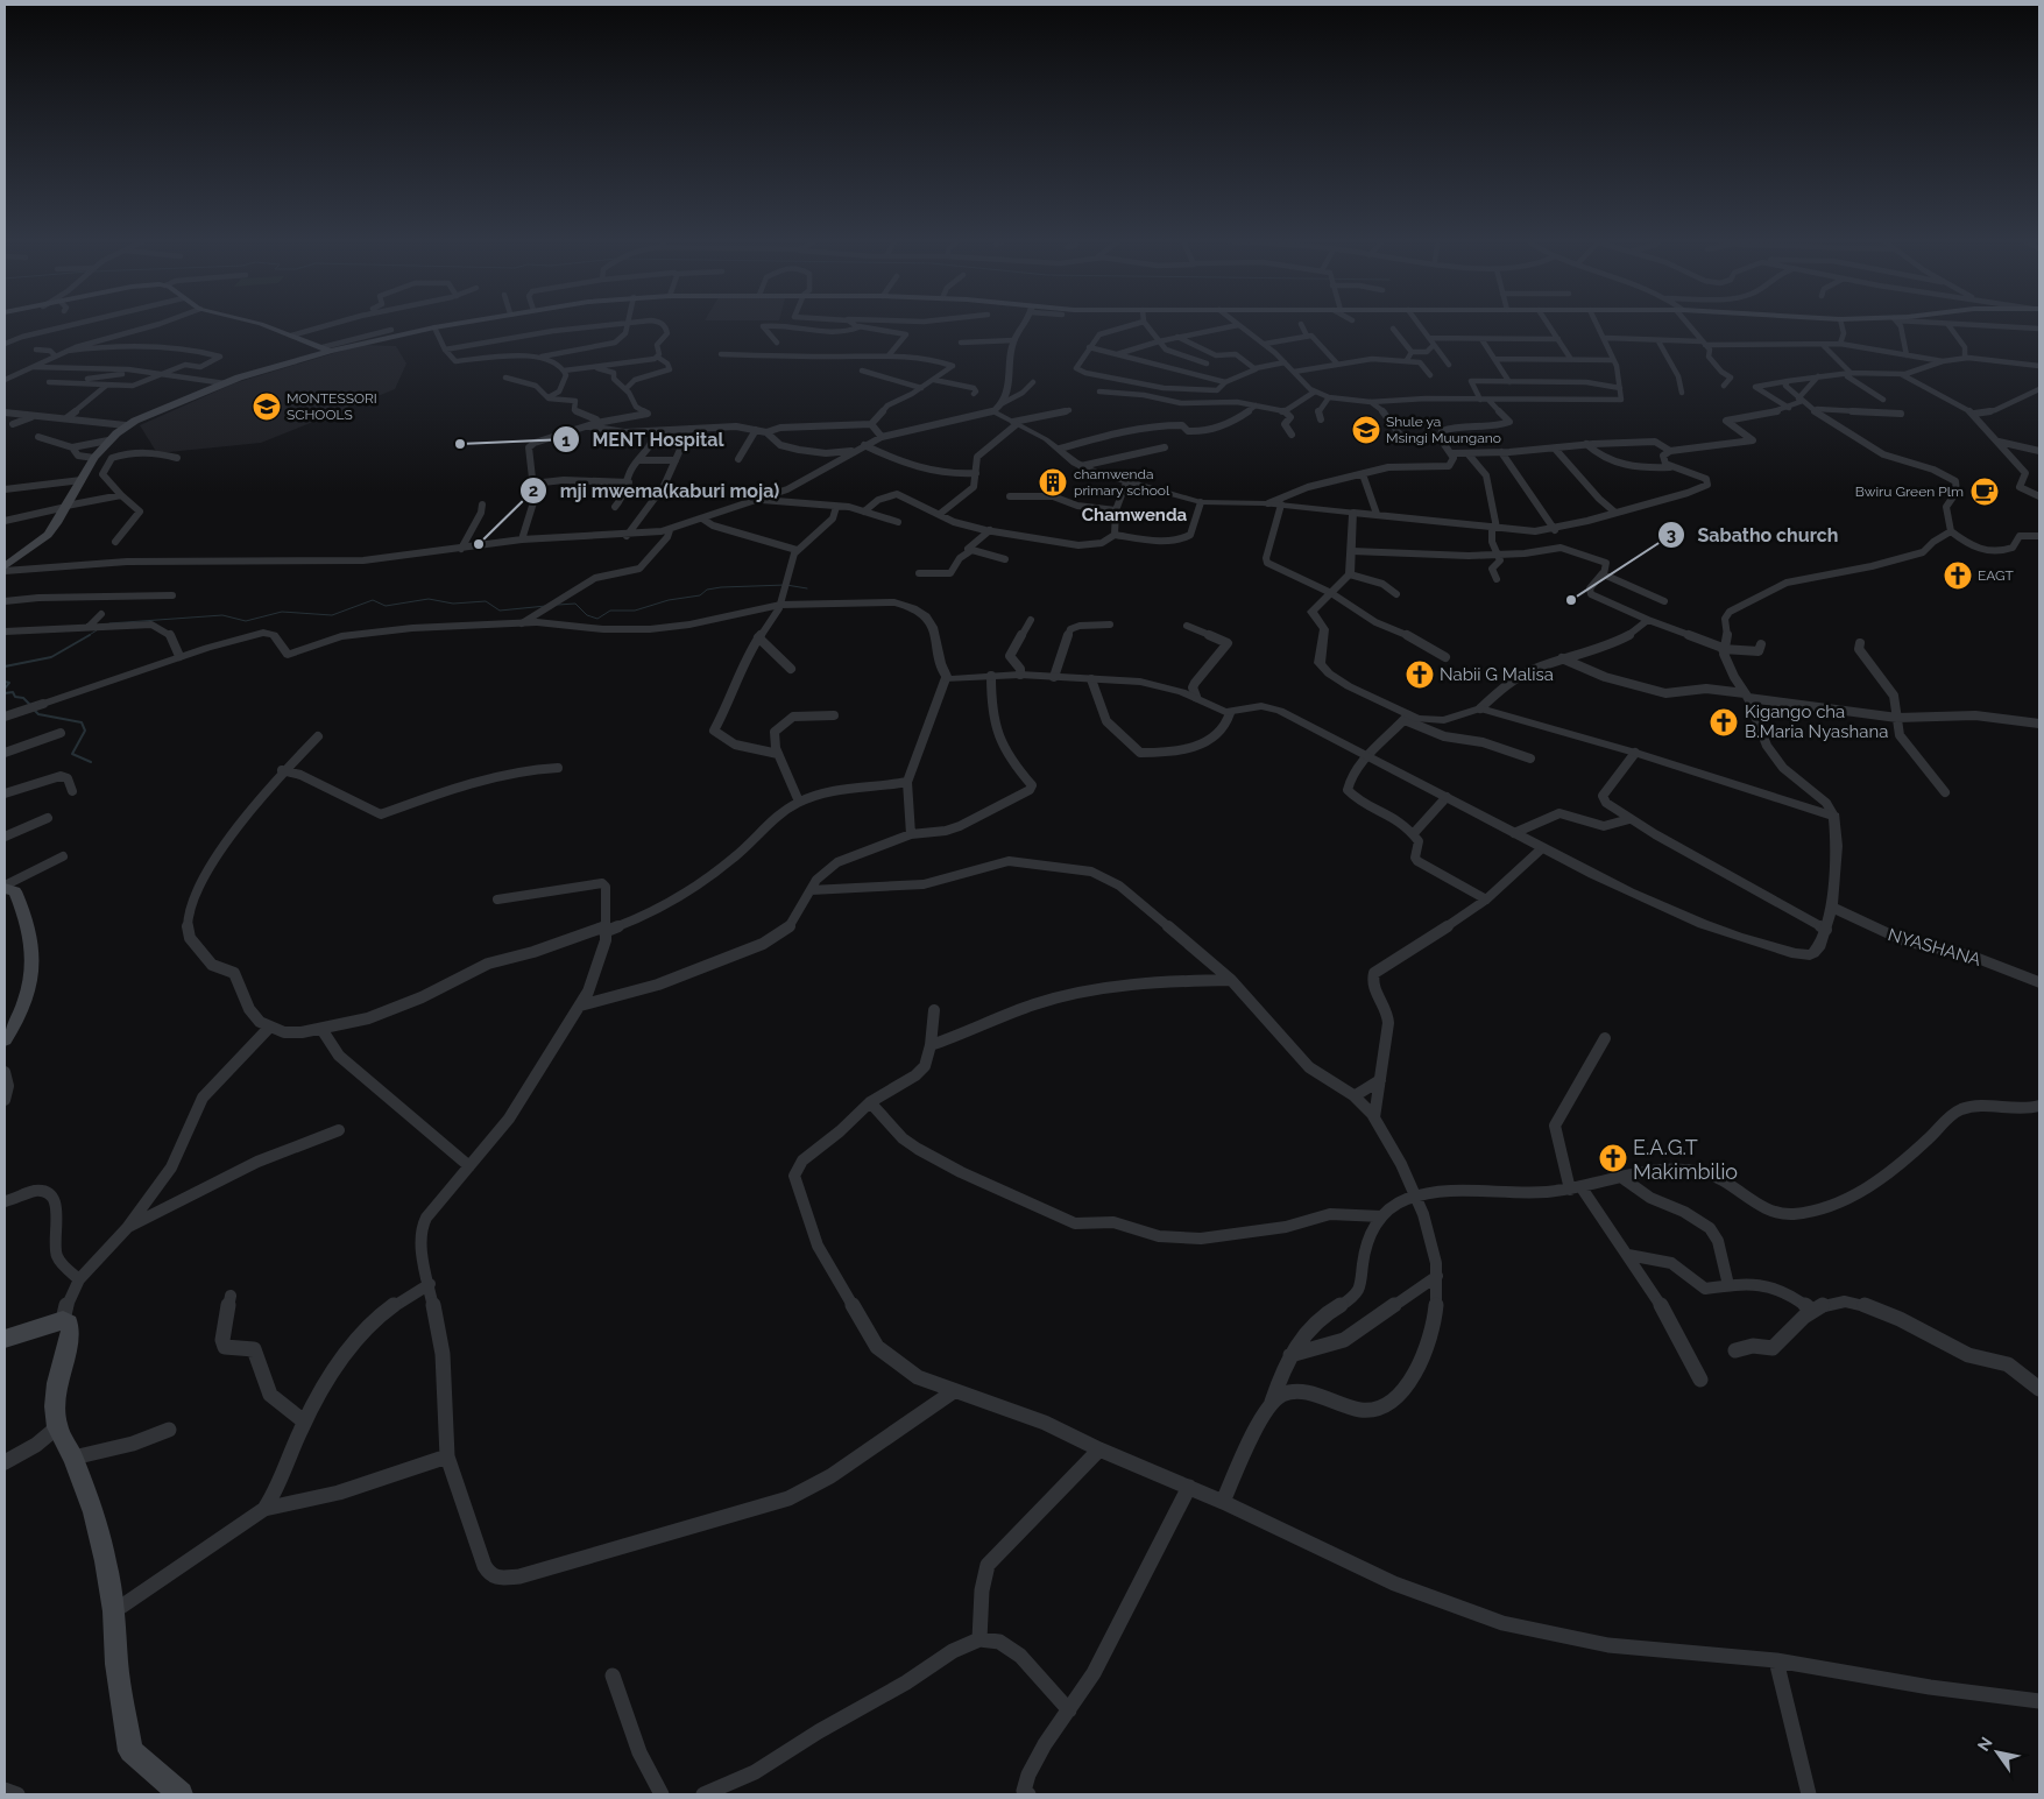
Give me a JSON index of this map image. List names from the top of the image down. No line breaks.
{"streets":{"street":["NYASHANA"]},"districts":["Chamwenda"],"places":{"school or university":["MONTESSORI SCHOOLS","Shule ya Msingi Muungano"],"other":["MENT Hospital","mji mwema(kaburi moja)","Sabatho church"],"building":["chamwenda primary school"],"cafe":["Bwiru Green Plm"],"church":["EAGT","Nabii G Malisa","Kigango cha B.Maria Nyashana","E.A.G.T Makimbilio"]},"north":"top left"}
